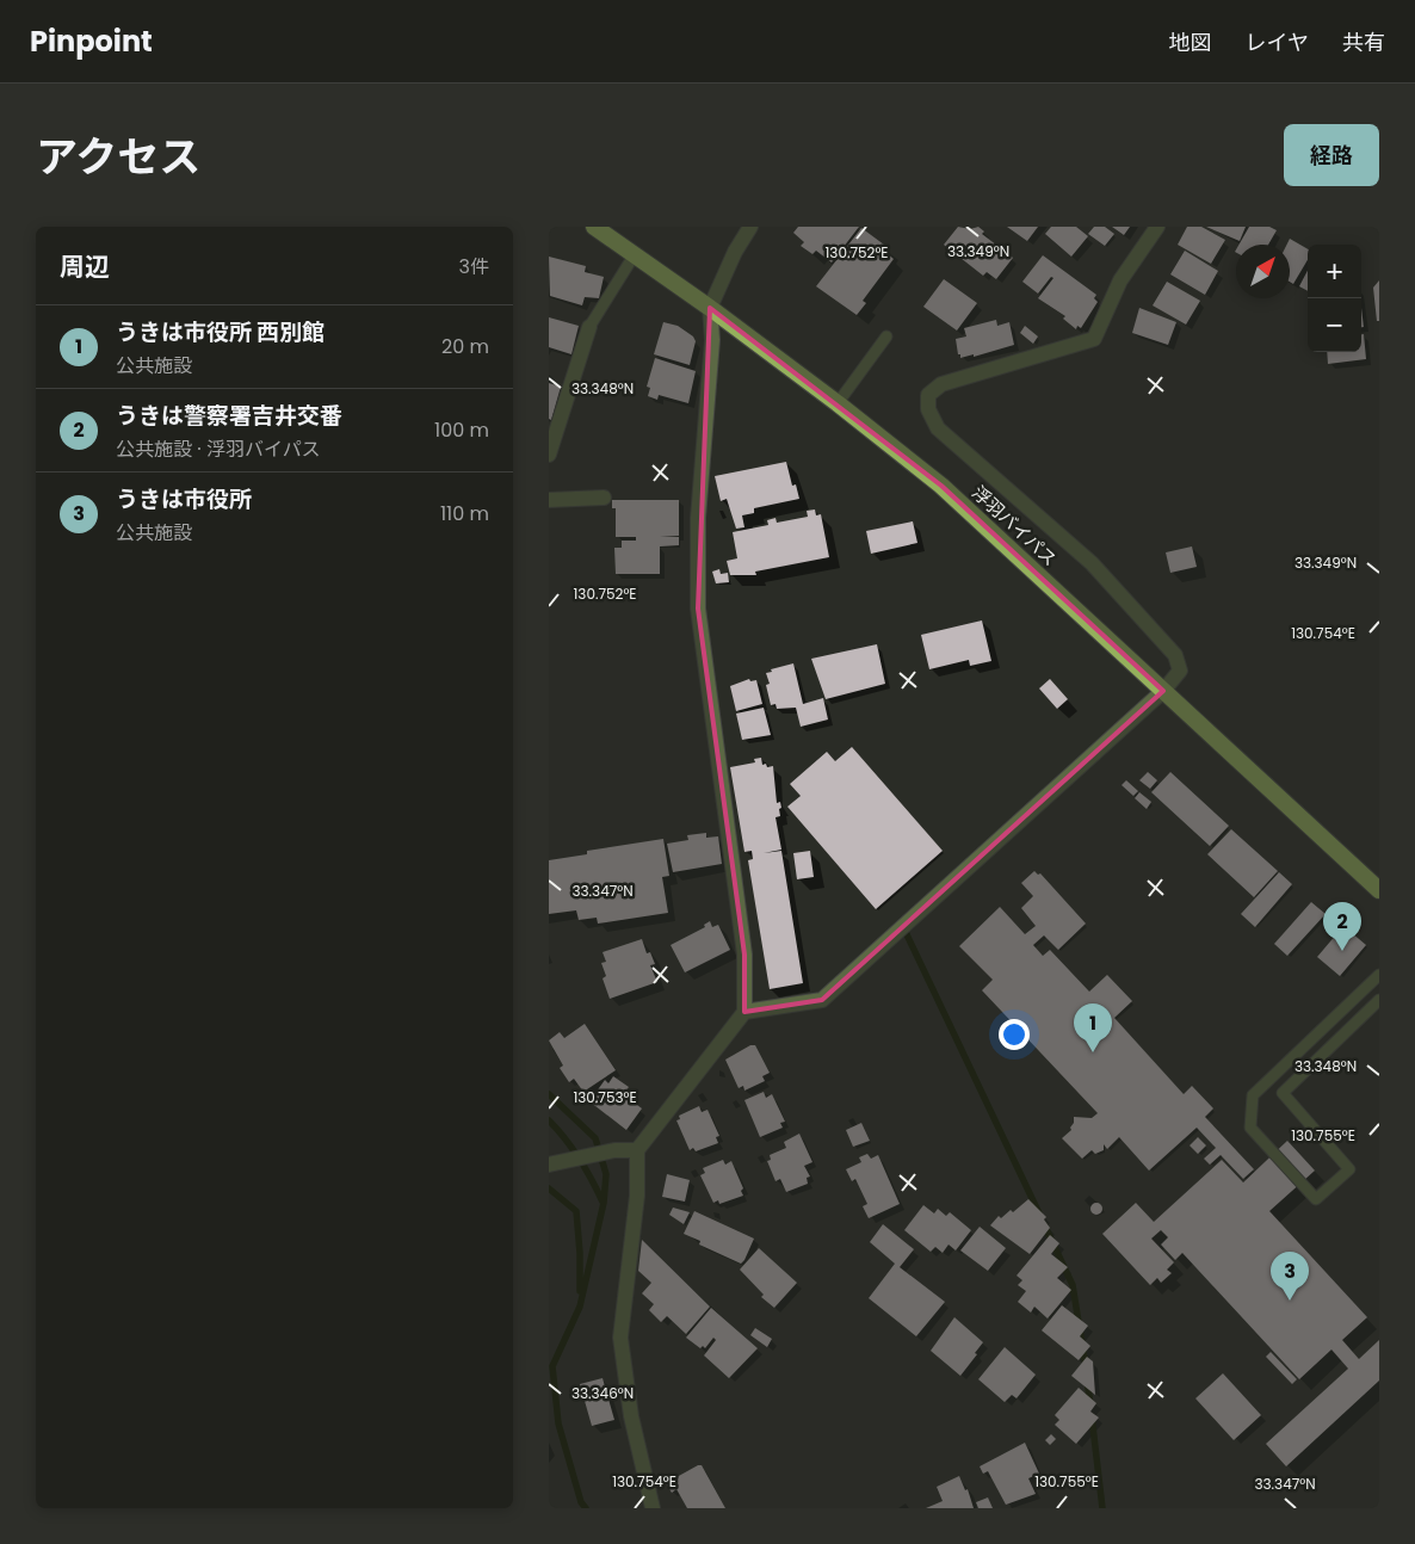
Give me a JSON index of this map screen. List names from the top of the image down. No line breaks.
{"streets":{"highway":["浮羽バイパス"]},"north":"top right","page":{"header":"Pinpoint","nav":["地図","レイヤ","共有"],"title":"アクセス","buttons":"経路","heading":["周辺","3件"],"map_buttons":["+","−"],"list":[{"mark":"1","name":"うきは市役所 西別館","note":"公共施設","value":"20 m"},{"mark":"2","name":"うきは警察署吉井交番","note":"公共施設 · 浮羽バイパス","value":"100 m"},{"mark":"3","name":"うきは市役所","note":"公共施設","value":"110 m"}],"pins":["2","1","3"]},"coordinates":["33.349°N","130.752°E","33.348°N","130.754°E","33.347°N","130.753°E","130.755°E","33.346°N"]}
